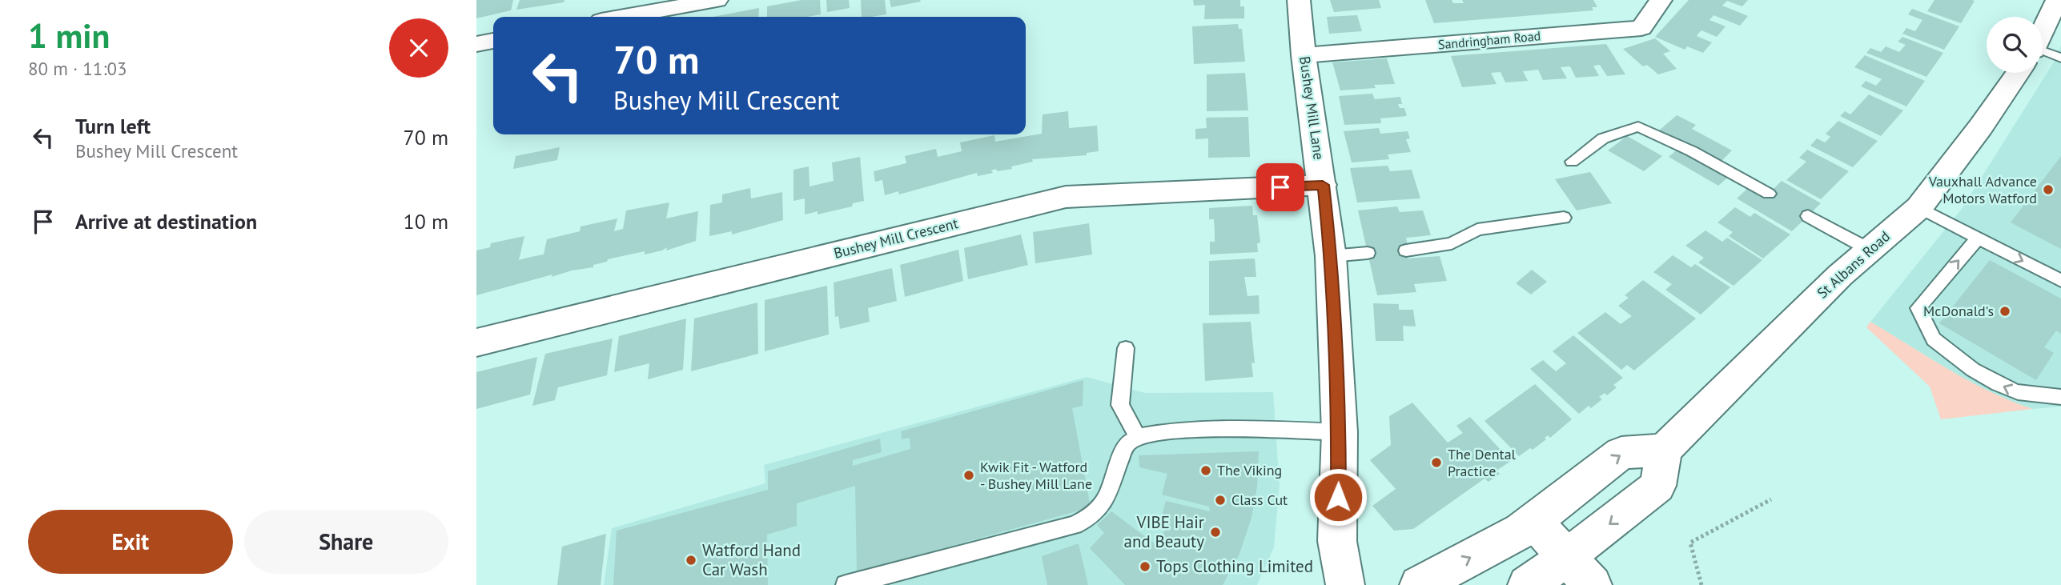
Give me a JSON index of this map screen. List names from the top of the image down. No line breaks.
{"streets":{"street":["Sandringham Road","Bushey Mill Lane","Bushey Mill Crescent","St Albans Road"]},"crossings":[["Sandringham Road","Bushey Mill Lane"],["Bushey Mill Lane","Bushey Mill Crescent"]],"places":["Vauxhall Advance Motors Watford","McDonald's","The Dental Practice","The Viking","Kwik Fit - Watford - Bushey Mill Lane","Class Cut","VIBE Hair and Beauty","Watford Hand Car Wash","Tops Clothing Limited"],"page":{"heading":["1 min","80 m · 11:03"],"turn":["70 m","Bushey Mill Crescent"],"list":[{"name":"Turn left","note":"Bushey Mill Crescent","value":"70 m"},{"name":"Arrive at destination","value":"10 m"}],"buttons":["Exit","Share"]}}
